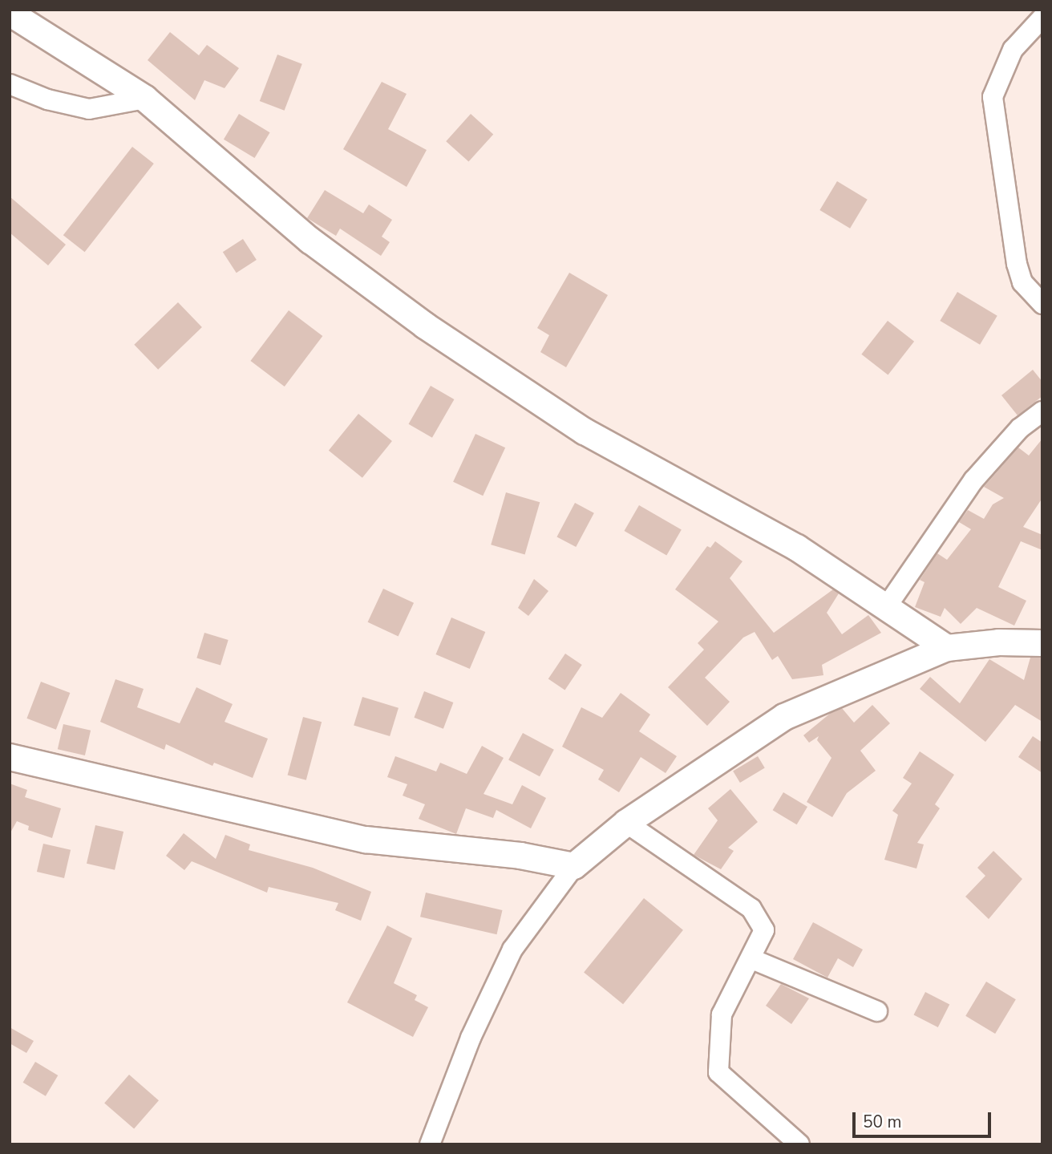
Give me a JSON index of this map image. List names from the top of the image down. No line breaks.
{"scale_bar":"50 m"}
